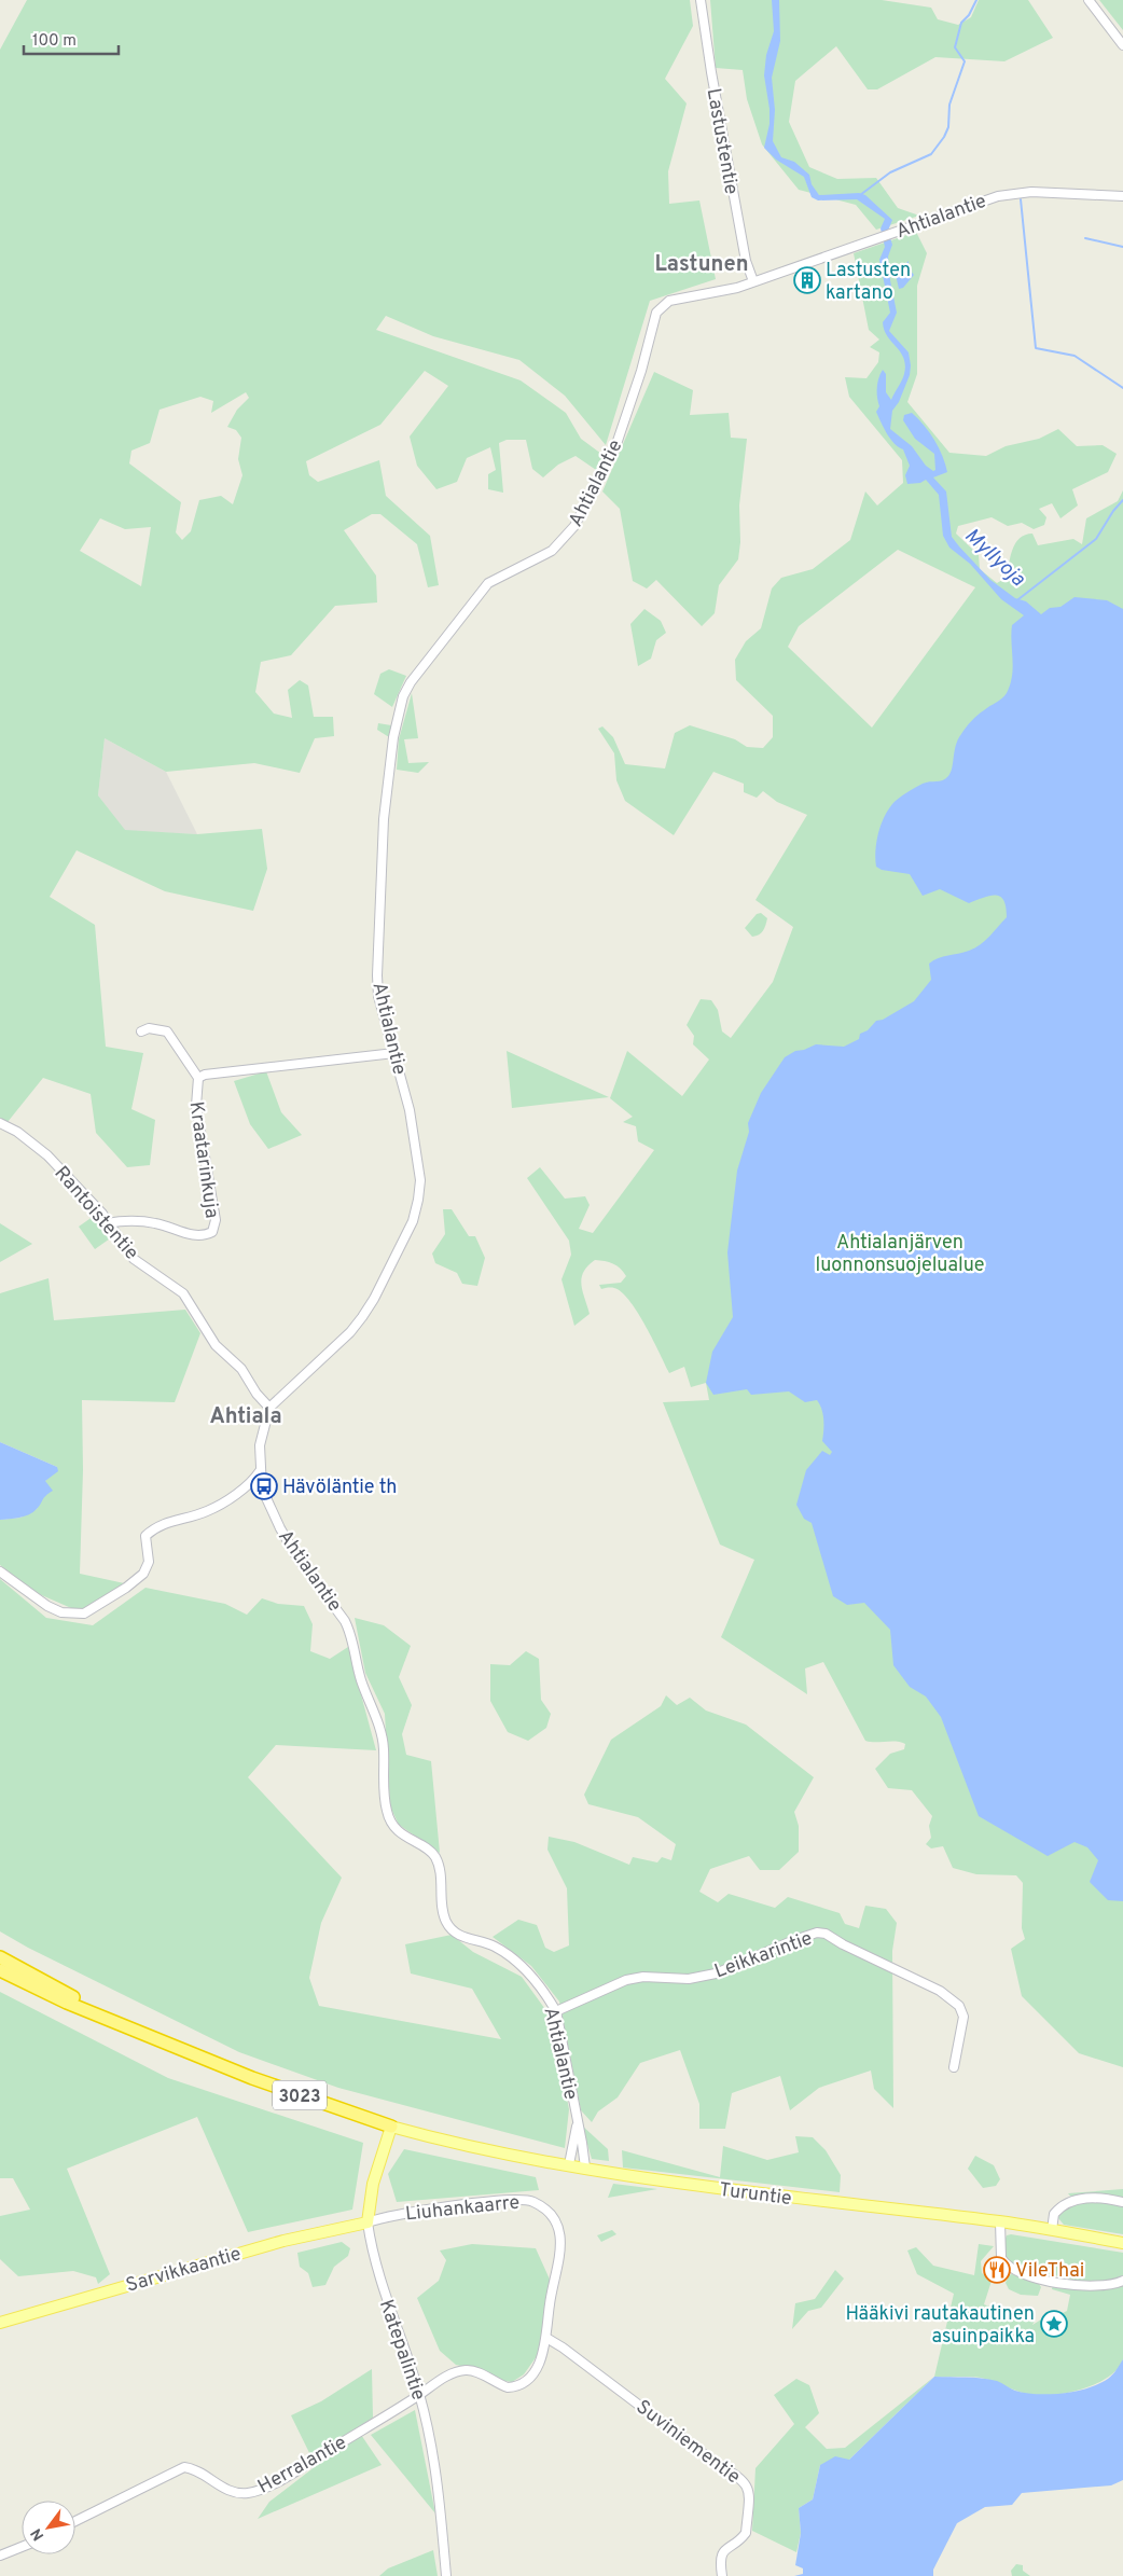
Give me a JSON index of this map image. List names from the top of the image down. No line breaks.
{"streets":{"highway":["3023"],"main road":["Turuntie","Sarvikkaantie","Katepalintie"],"street":["Lastustentie","Ahtialantie","Kraatarinkuja","Rantoistentie","Leikkarintie","Liuhankaarre","Suviniementie","Herralantie"]},"crossings":[["Lastustentie","Ahtialantie"],["Ahtialantie","Kraatarinkuja"],["Ahtialantie","Rantoistentie"],["Ahtialantie","Leikkarintie"],["Ahtialantie","Turuntie"],["Kraatarinkuja","Rantoistentie"],["3023","Turuntie"],["3023","Katepalintie"],["Turuntie","Katepalintie"],["Liuhankaarre","Sarvikkaantie"],["Liuhankaarre","Katepalintie"],["Liuhankaarre","Suviniementie"],["Liuhankaarre","Herralantie"],["Sarvikkaantie","Katepalintie"],["Katepalintie","Herralantie"]],"districts":["Lastunen","Ahtiala"],"water":["Myllyoja"],"parks":["Ahtialanjärven luonnonsuojelualue"],"places":{"building":["Lastusten kartano"],"bus stop":["Hävöläntie th"],"restaurant":["VileThai"],"place":["Hääkivi rautakautinen asuinpaikka"]},"scale_bar":"100 m","north":"bottom left"}
